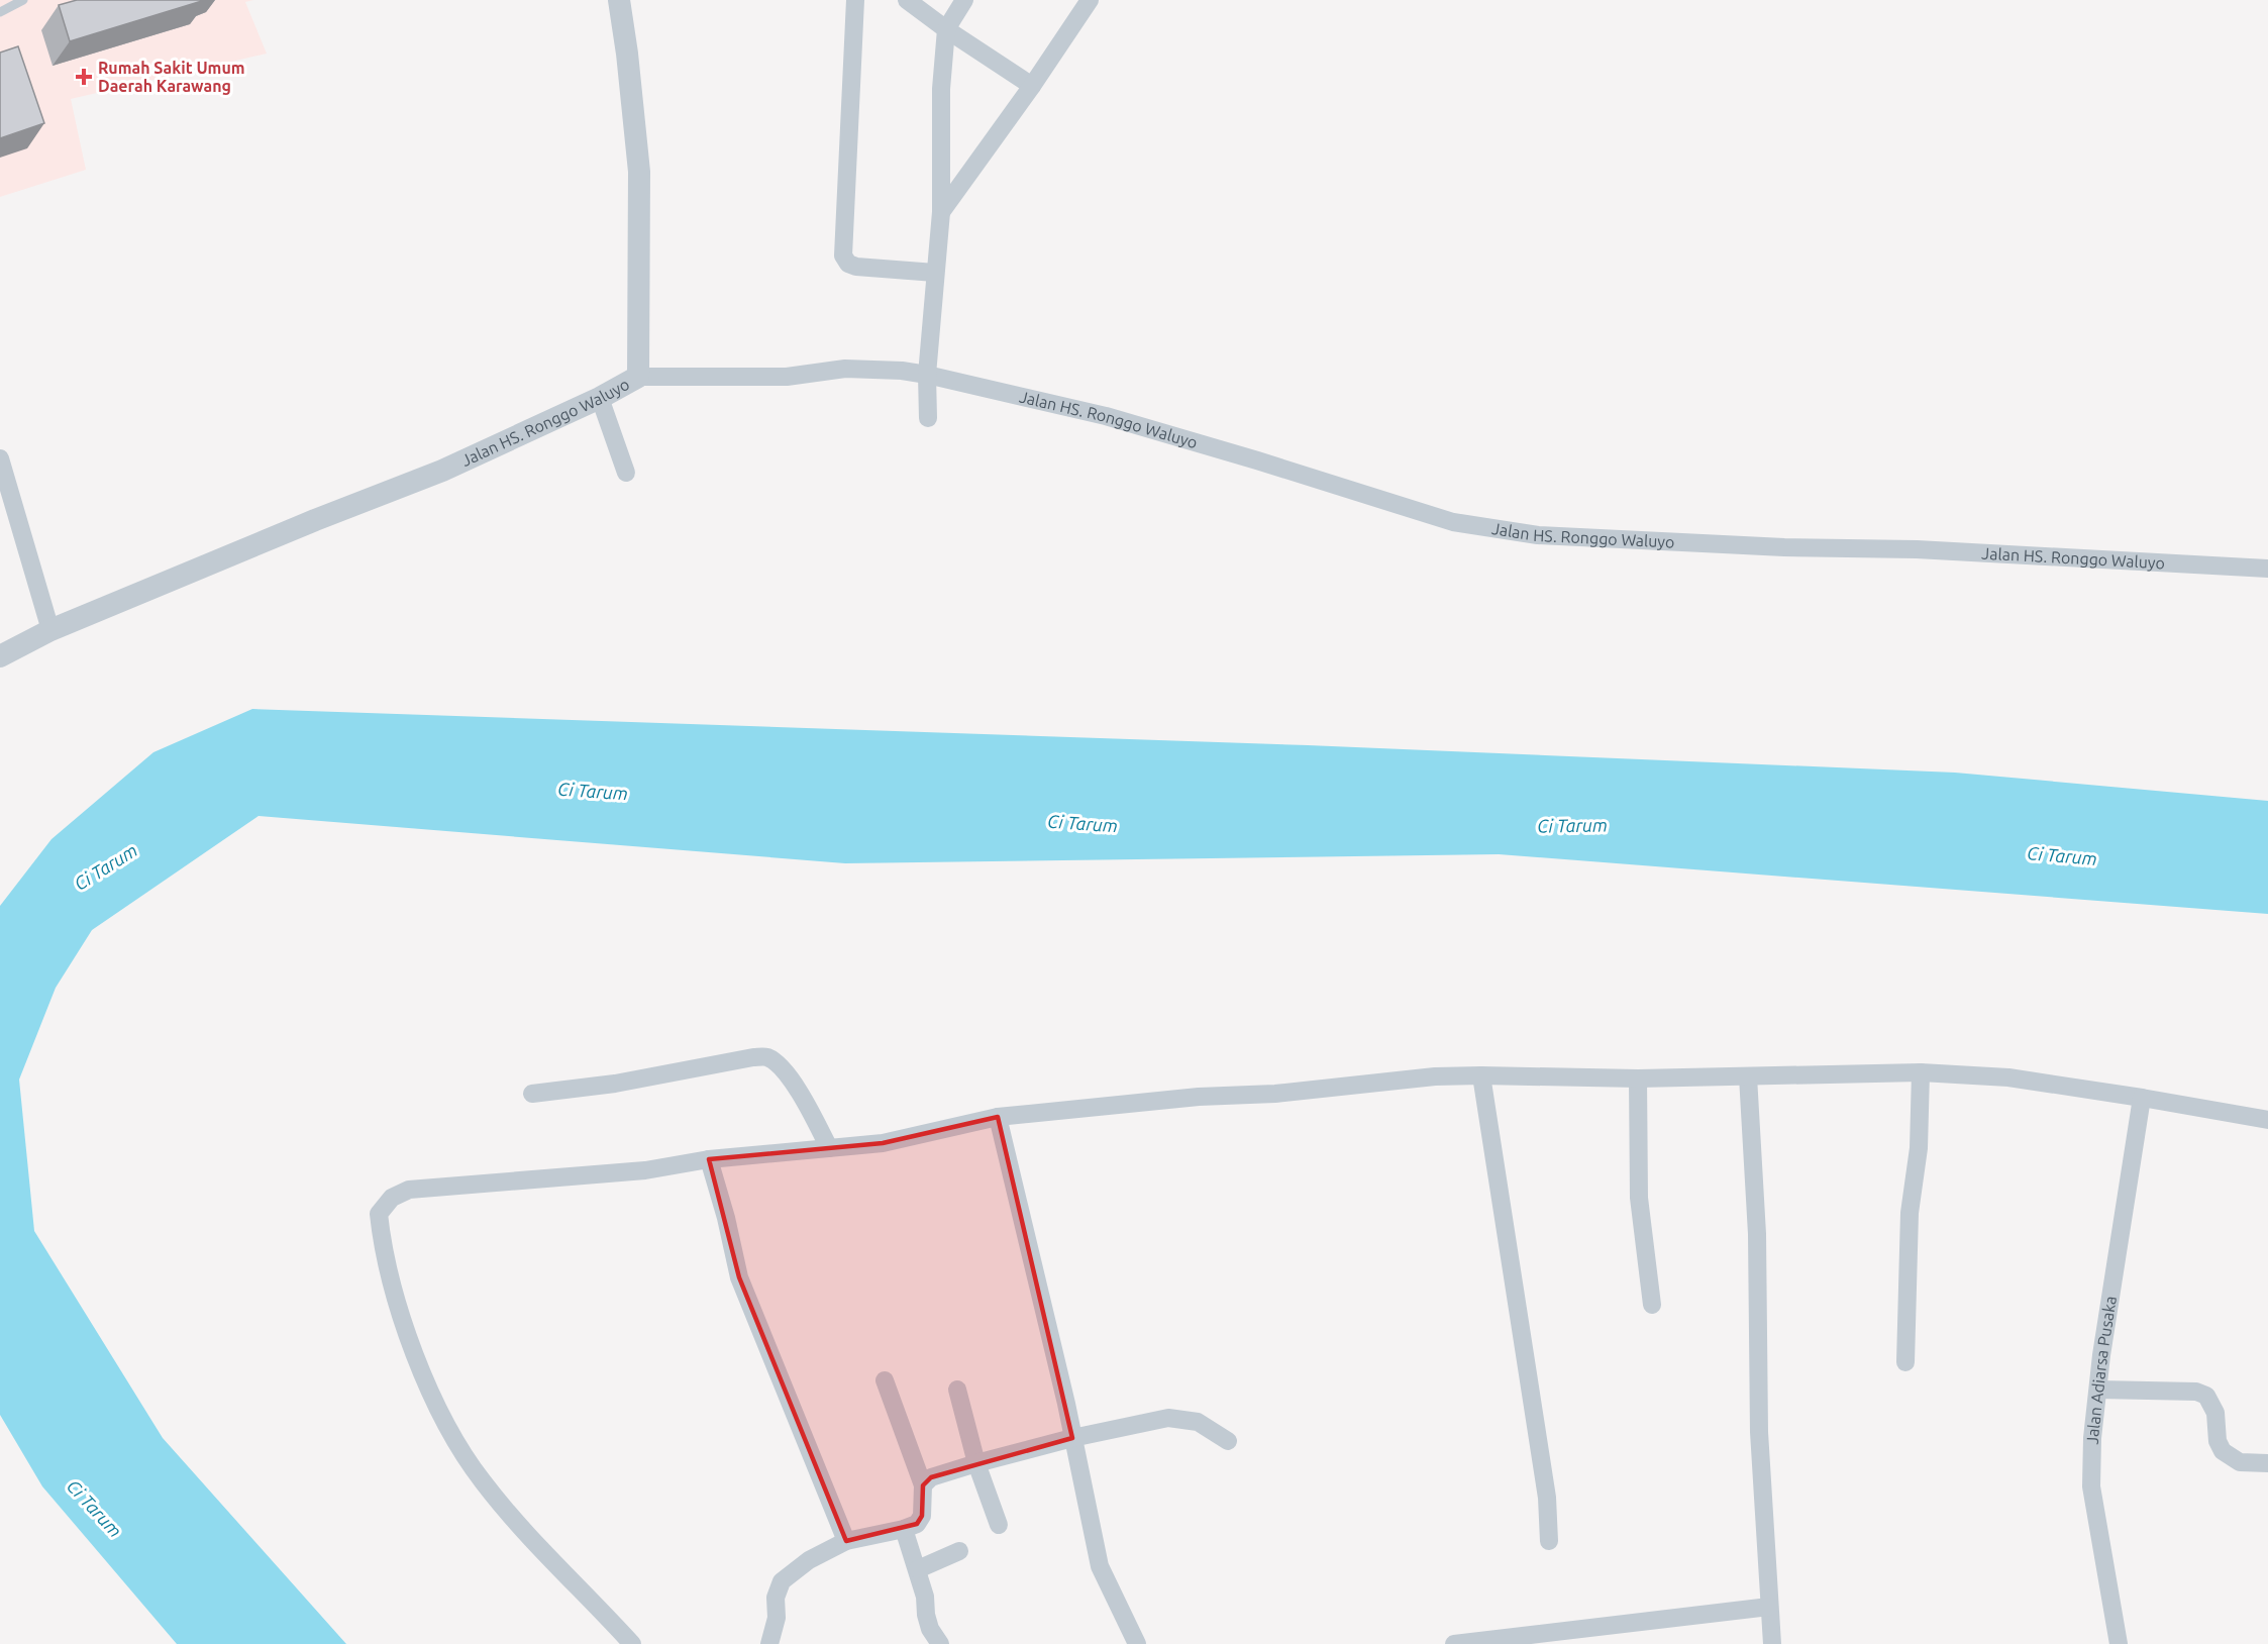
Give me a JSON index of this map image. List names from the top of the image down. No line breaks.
{"streets":{"street":["Jalan HS. Ronggo Waluyo","Jalan Adiarsa Pusaka"]},"water":["Ci Tarum"],"places":{"health":["Rumah Sakit Umum Daerah Karawang"]}}
